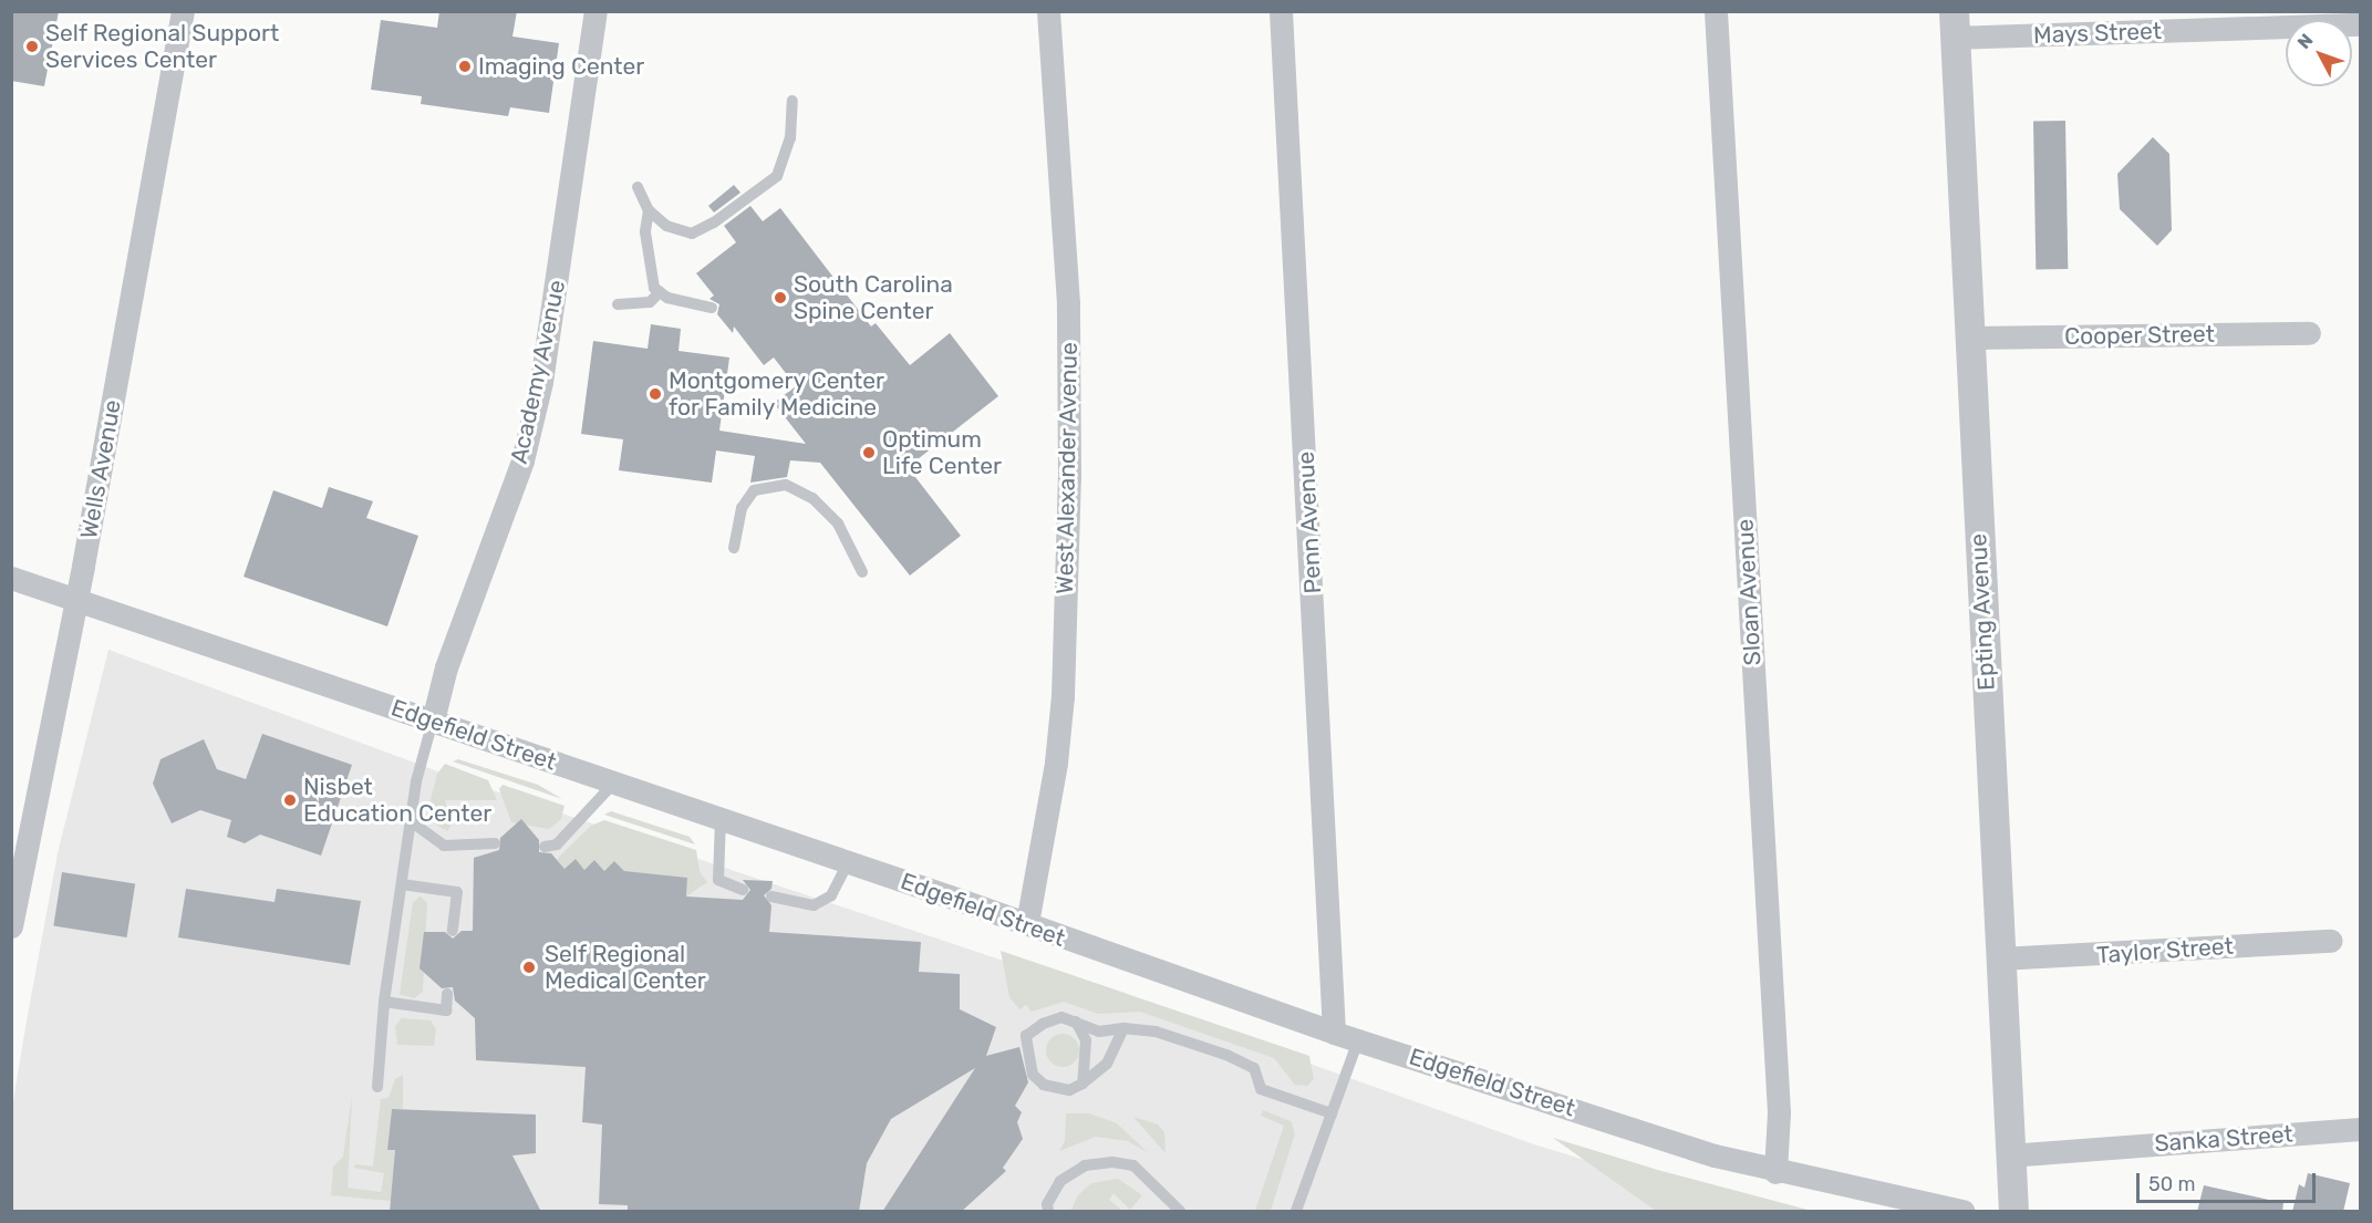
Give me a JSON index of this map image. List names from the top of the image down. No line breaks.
{"streets":{"street":["Mays Street","Cooper Street","Academy Avenue","West Alexander Avenue","Wells Avenue","Penn Avenue","Sloan Avenue","Epting Avenue","Edgefield Street","Taylor Street","Sanka Street"]},"crossings":[["Mays Street","Epting Avenue"],["Cooper Street","Epting Avenue"],["Academy Avenue","Edgefield Street"],["West Alexander Avenue","Edgefield Street"],["Wells Avenue","Edgefield Street"],["Penn Avenue","Edgefield Street"],["Sloan Avenue","Edgefield Street"],["Epting Avenue","Taylor Street"],["Epting Avenue","Sanka Street"]],"places":["Self Regional Support Services Center","Imaging Center","South Carolina Spine Center","Montgomery Center for Family Medicine","Optimum Life Center","Nisbet Education Center","Self Regional Medical Center"],"scale_bar":"50 m","north":"top left"}
